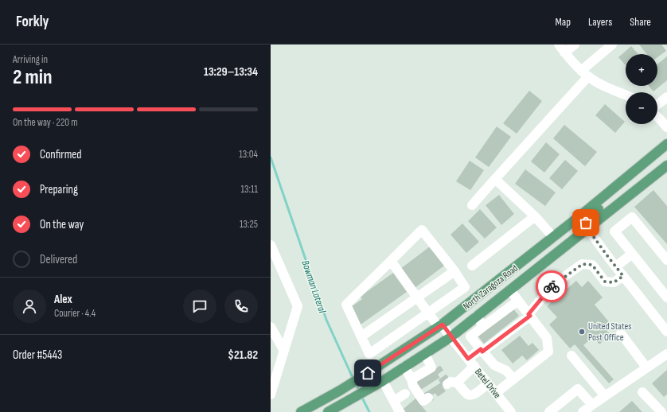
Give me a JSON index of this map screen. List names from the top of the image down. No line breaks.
{"streets":{"main road":["North Zaragoza Road"],"street":["Betel Drive"]},"crossings":[["North Zaragoza Road","Betel Drive"]],"water":["Bowman Lateral"],"places":["United States Post Office"],"page":{"header":"Forkly","nav":["Map","Layers","Share"],"heading":["2 min","Arriving in","13:29–13:34"],"panel":["Alex","Courier · 4.4","Order #5443","$21.82"],"map_buttons":["+","−"],"bar":"On the way · 220 m","list":[["Confirmed","13:04"],["Preparing","13:11"],["On the way","13:25"],"Delivered"]}}
